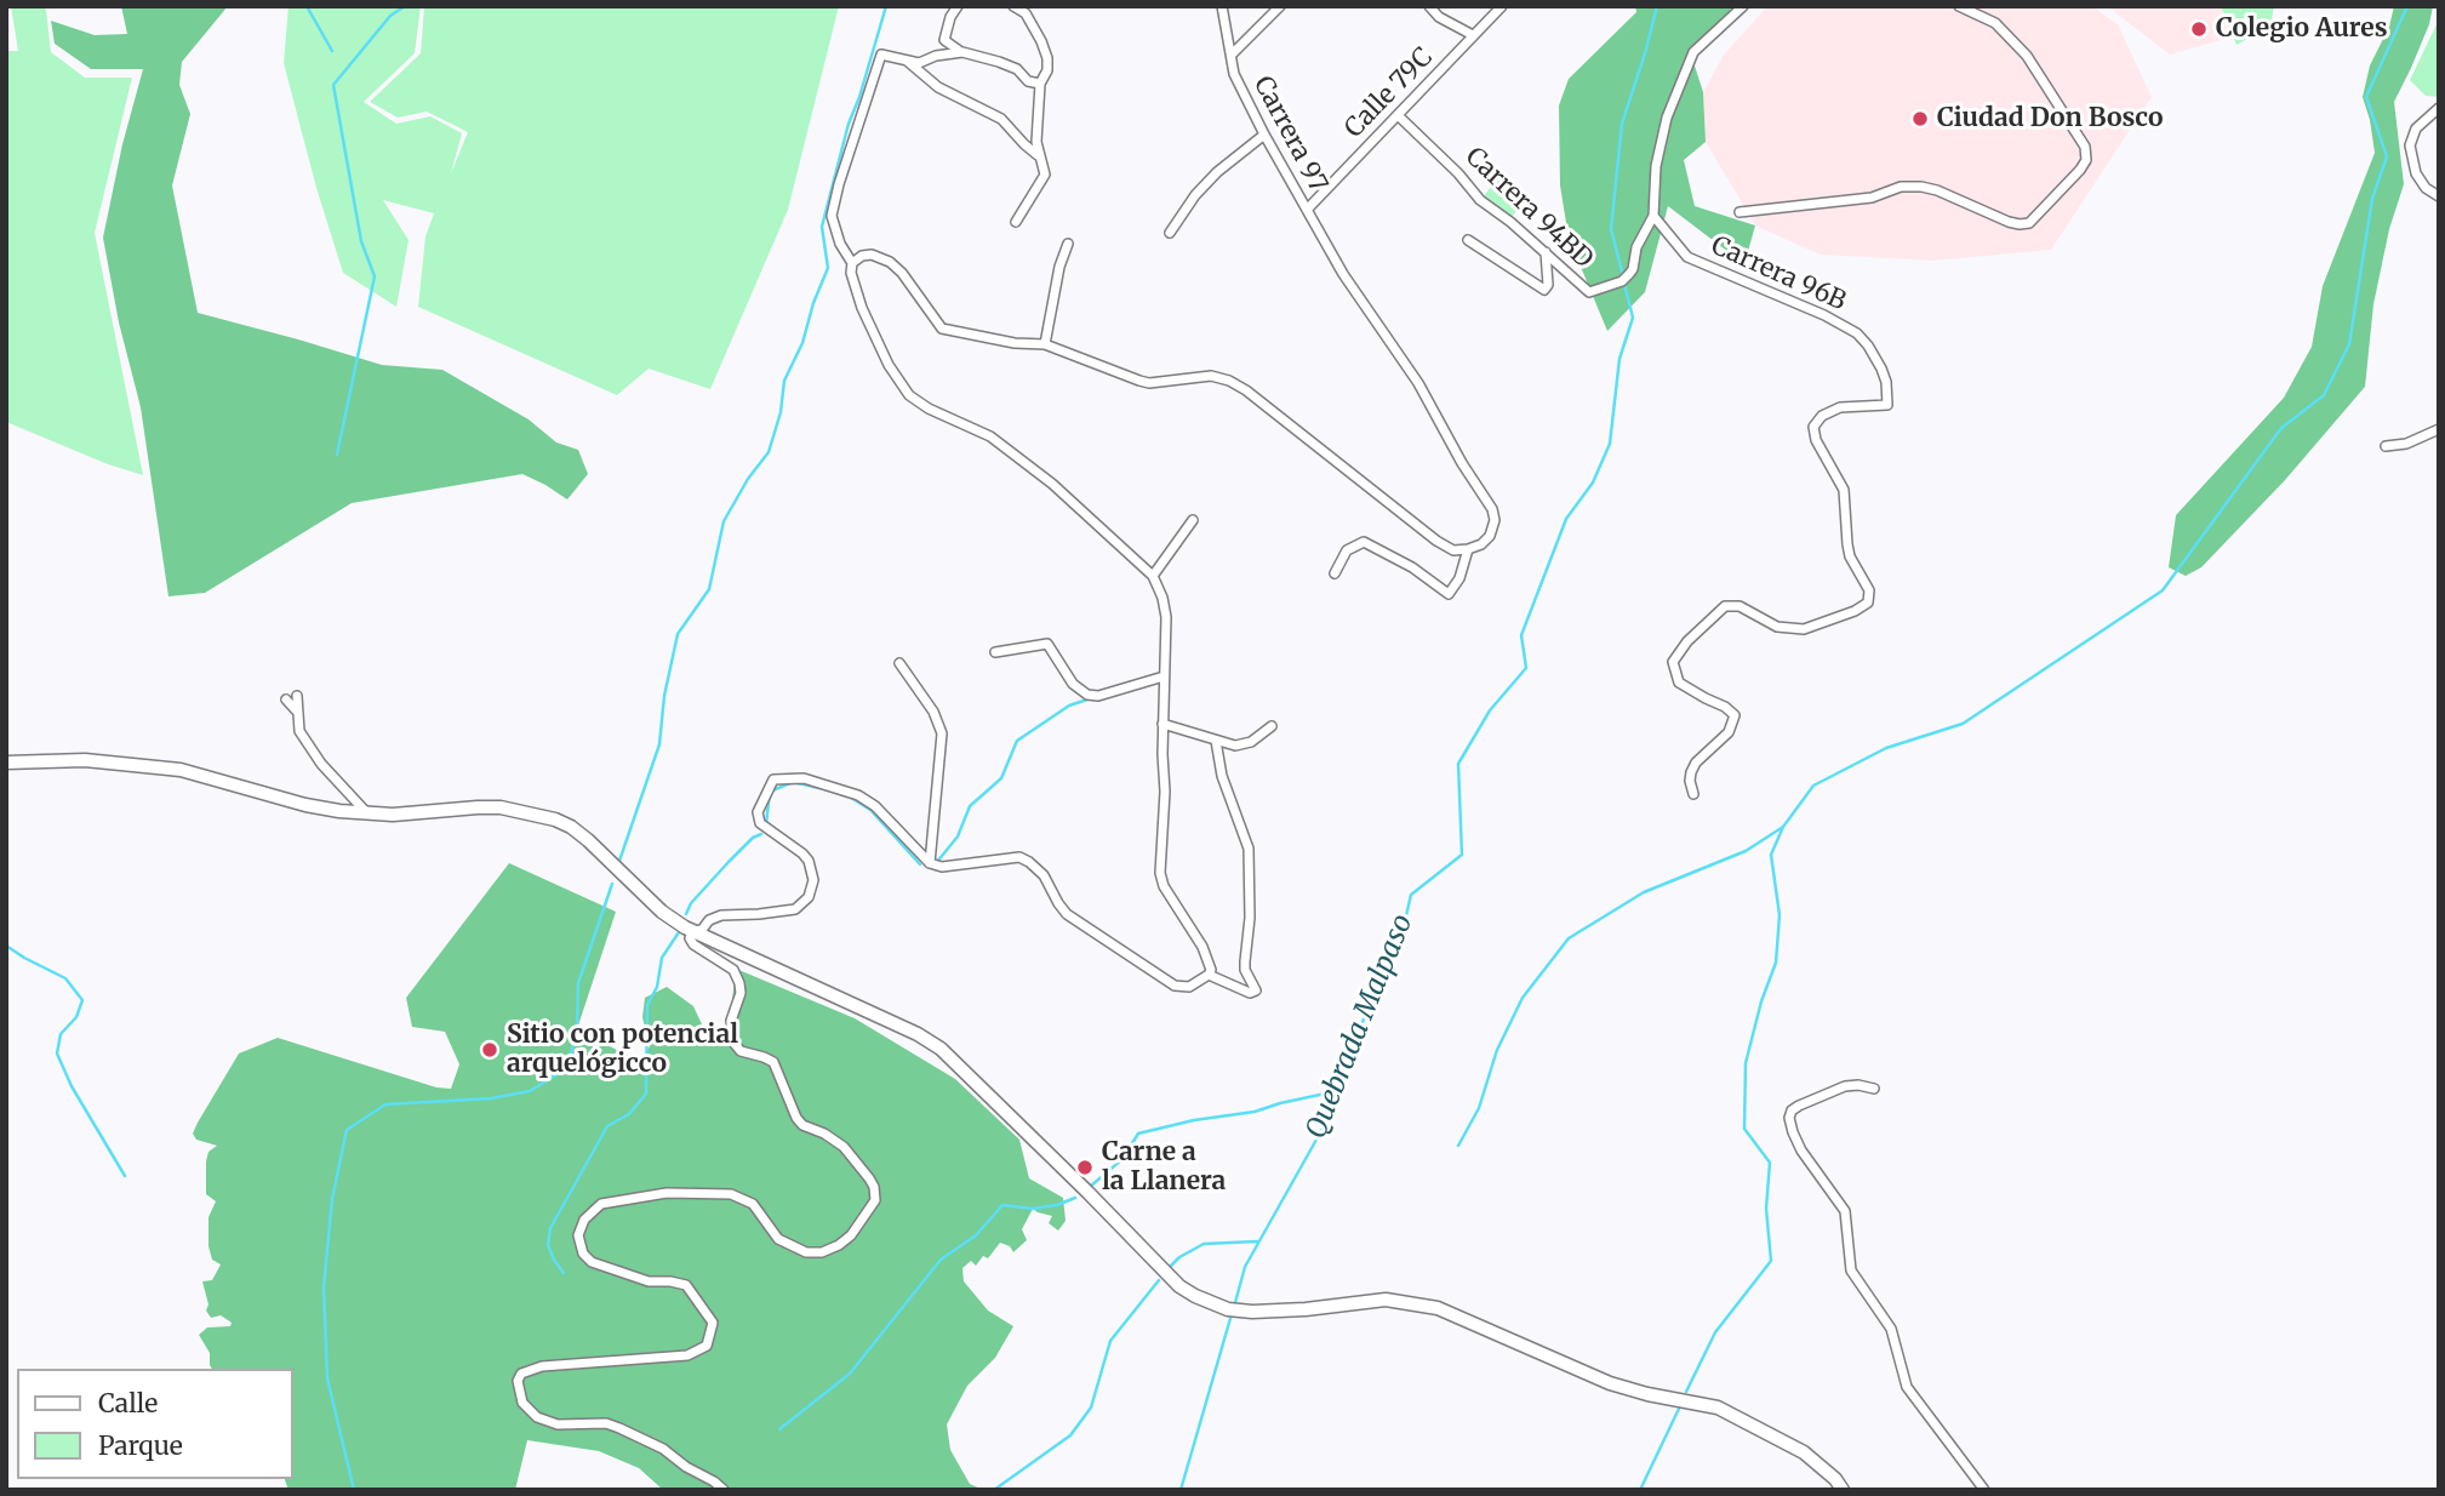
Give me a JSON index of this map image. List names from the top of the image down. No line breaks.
{"streets":{"street":["Calle 79C","Carrera 97","Carrera 94BD","Carrera 96B"]},"crossings":[["Calle 79C","Carrera 97"],["Calle 79C","Carrera 94BD"],["Carrera 94BD","Carrera 96B"]],"water":["Quebrada Malpaso"],"places":["Colegio Aures","Ciudad Don Bosco","Sitio con potencial arquelógicco","Carne a la Llanera"],"legend":["Calle","Parque"]}
